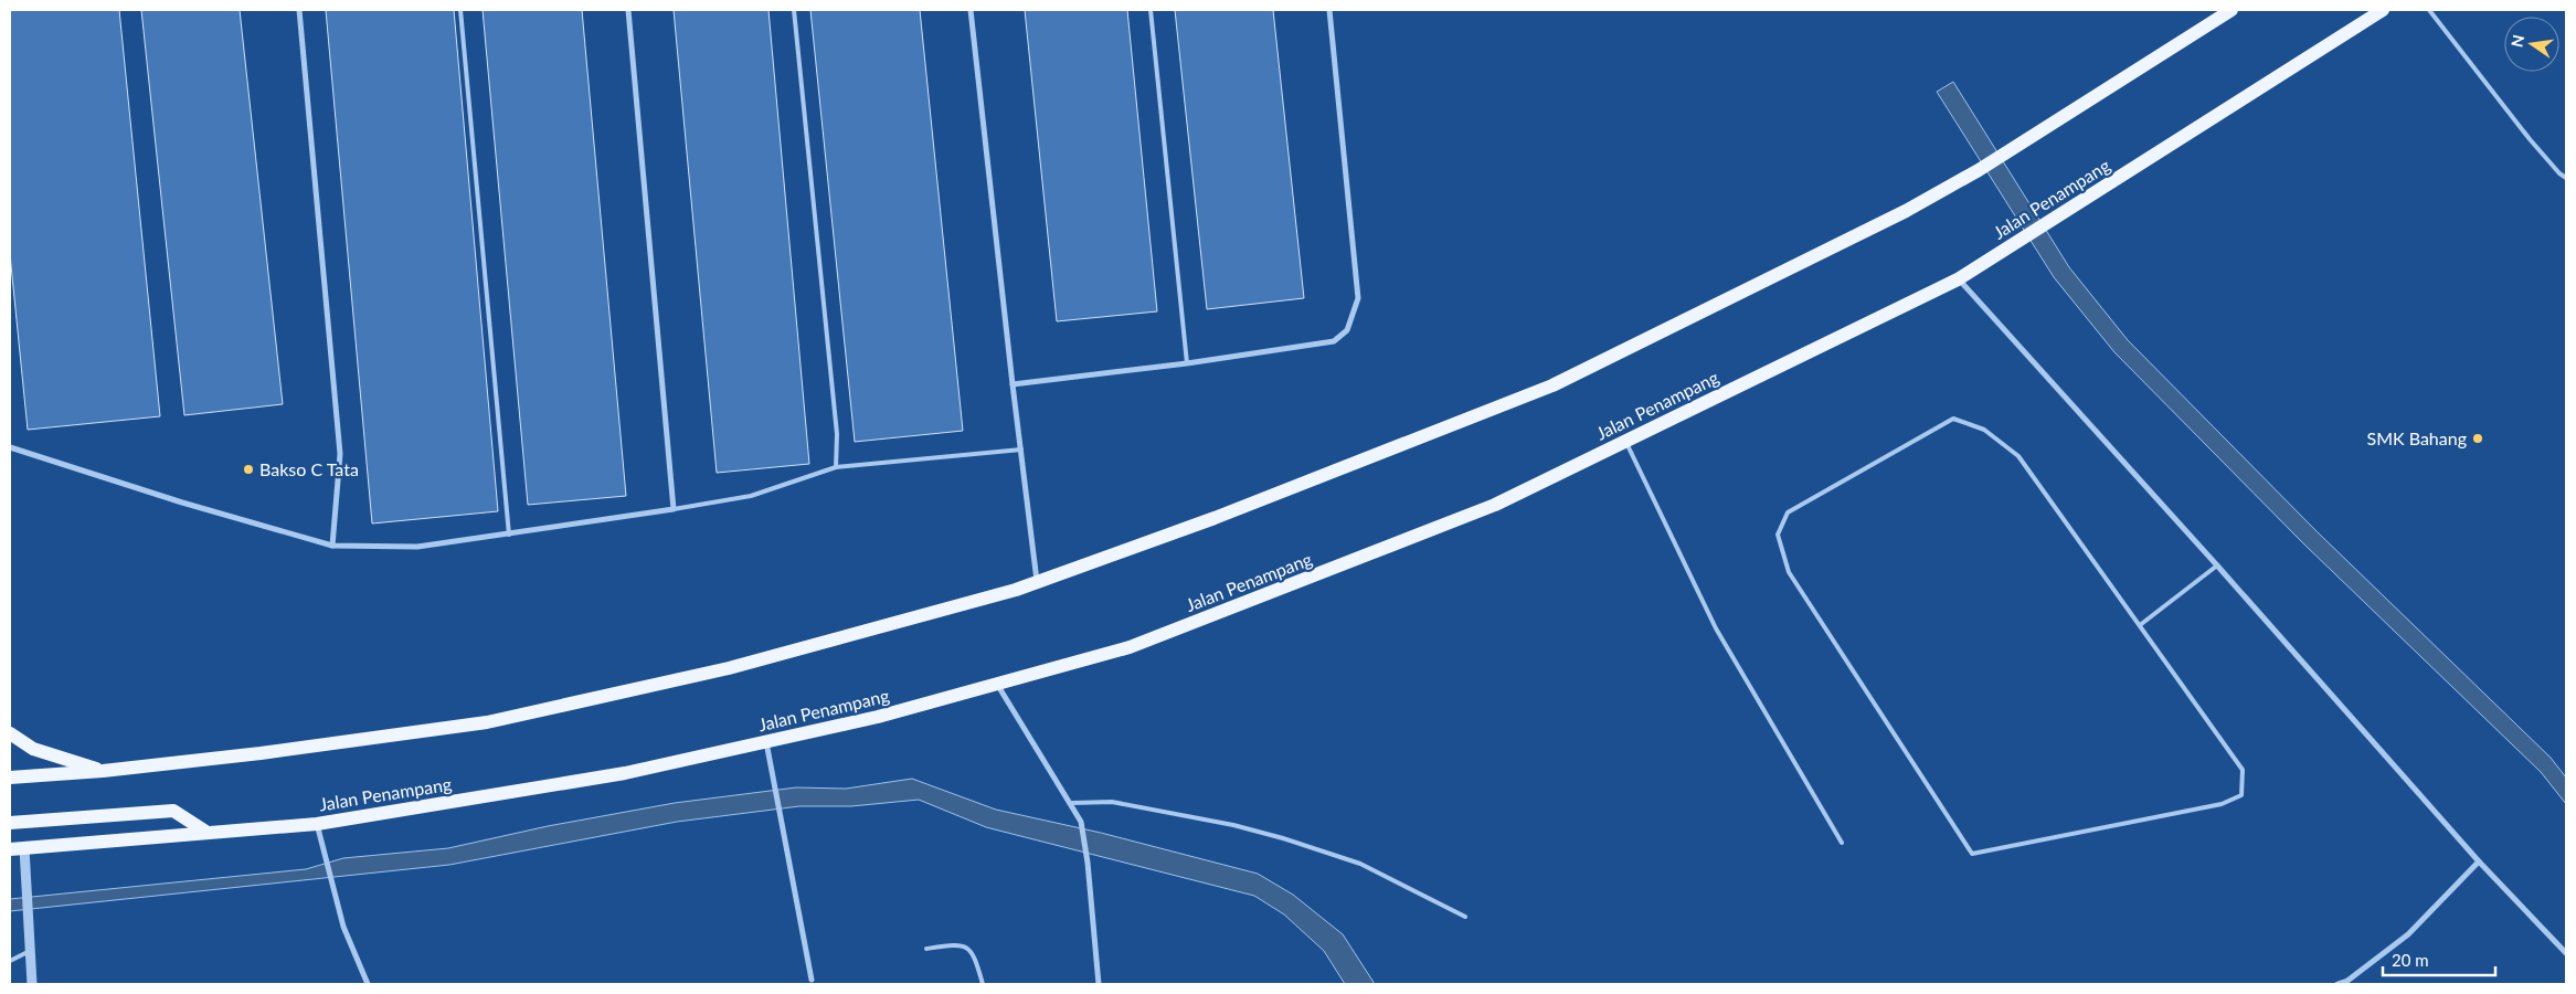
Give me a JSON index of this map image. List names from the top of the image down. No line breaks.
{"streets":{"main road":["Jalan Penampang"]},"places":["SMK Bahang","Bakso C Tata"],"scale_bar":"20 m","north":"left"}
